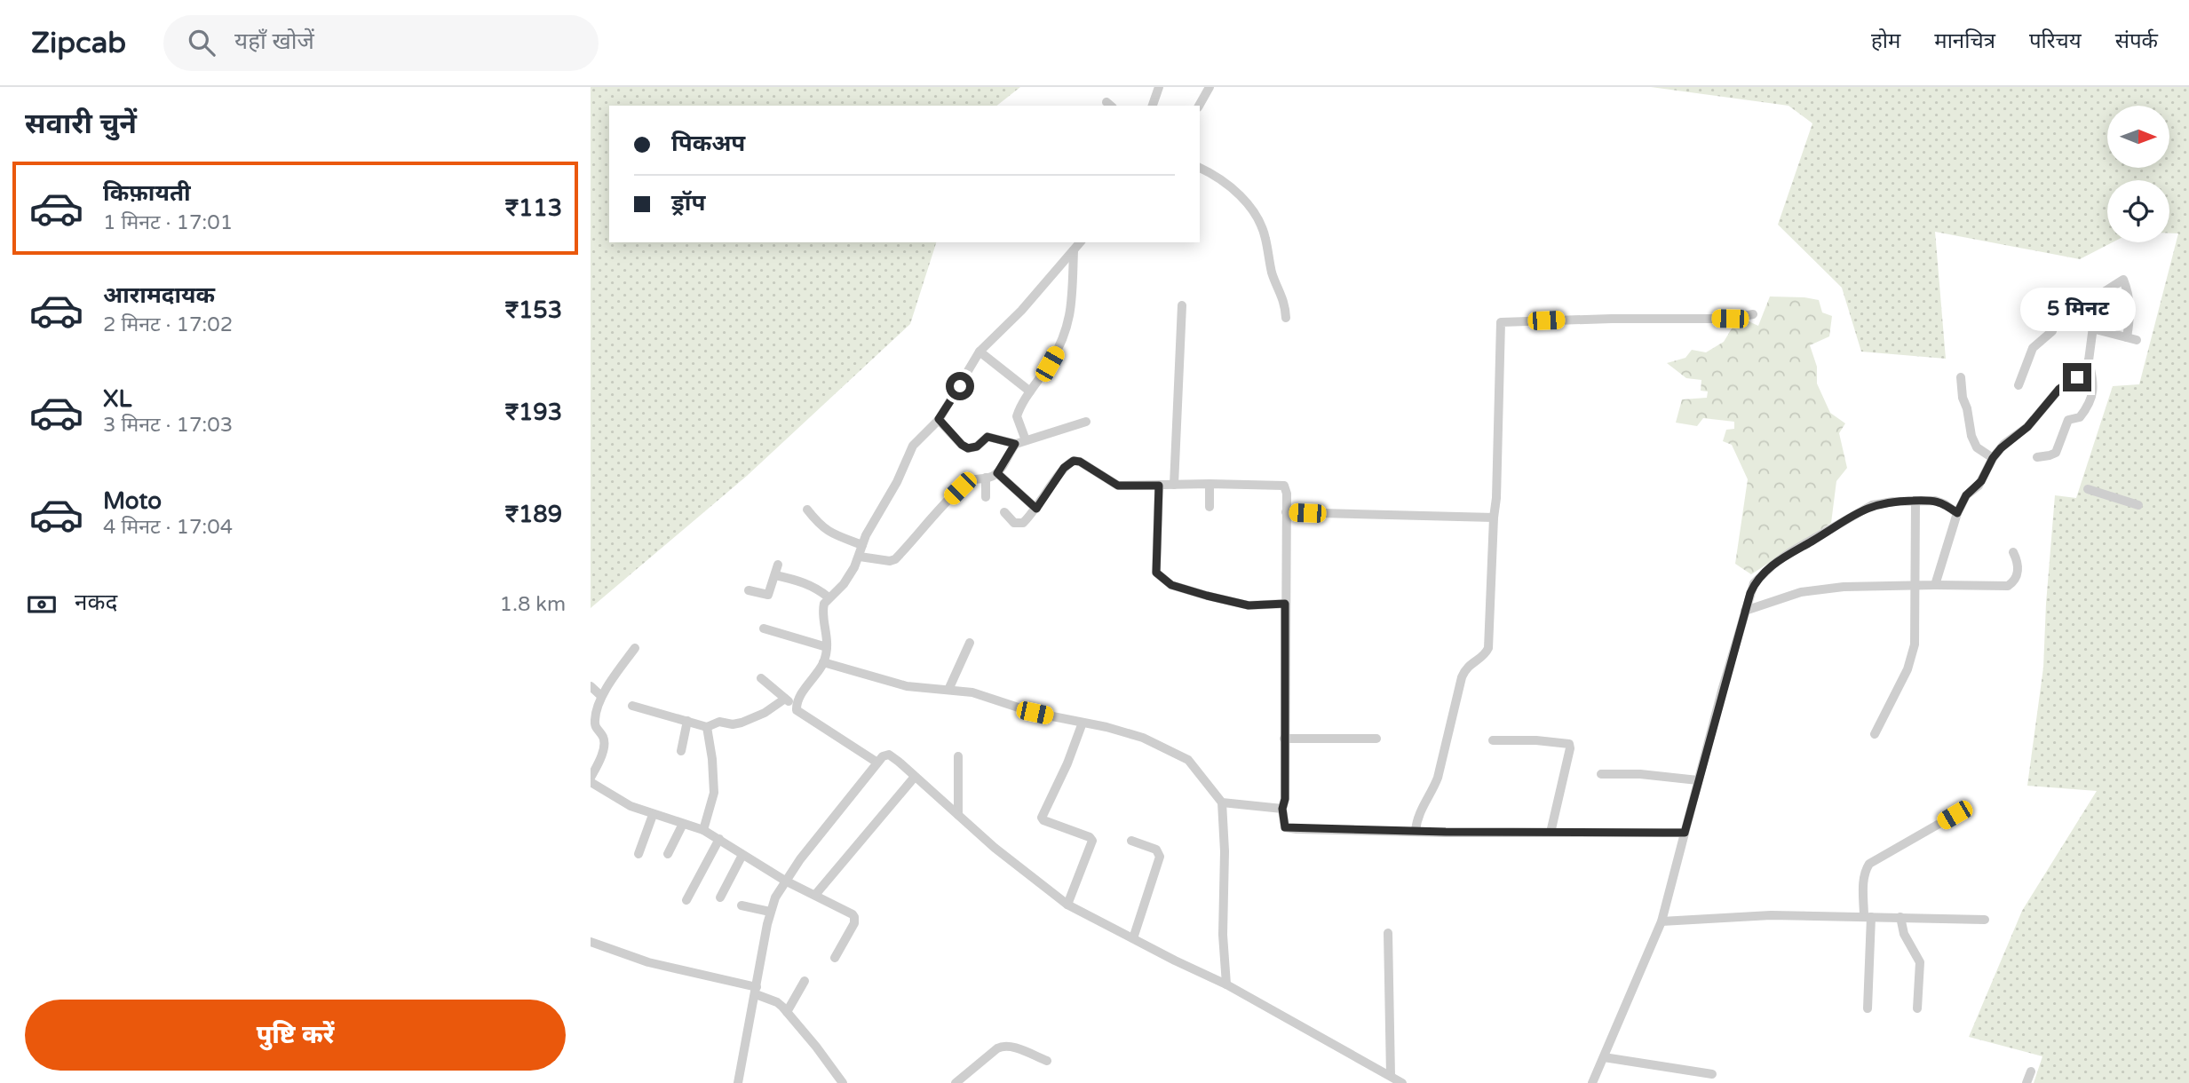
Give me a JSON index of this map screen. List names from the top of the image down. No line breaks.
{"north":"right","page":{"header":"Zipcab","search":"यहाँ खोजें","nav":["होम","मानचित्र","परिचय","संपर्क"],"heading":"सवारी चुनें","banner":["पिकअप","ड्रॉप"],"list":[{"name":"किफ़ायती","note":"1 मिनट · 17:01","value":"₹113"},{"name":"आरामदायक","note":"2 मिनट · 17:02","value":"₹153"},{"name":"XL","note":"3 मिनट · 17:03","value":"₹193"},{"name":"Moto","note":"4 मिनट · 17:04","value":"₹189"}],"bubble":"5 मिनट","pay":["नकद","1.8 km"],"buttons":"पुष्टि करें"}}
